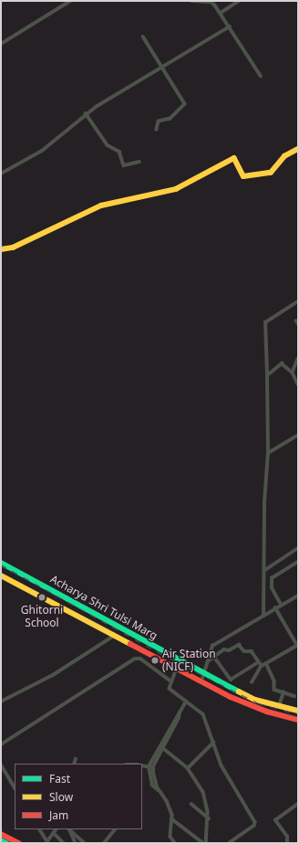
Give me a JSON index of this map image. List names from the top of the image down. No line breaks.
{"streets":{"main road":["Acharya Shri Tulsi Marg"]},"places":["Ghitorni School","Air Station (NICF)"],"legend":["Fast","Slow","Jam"]}
